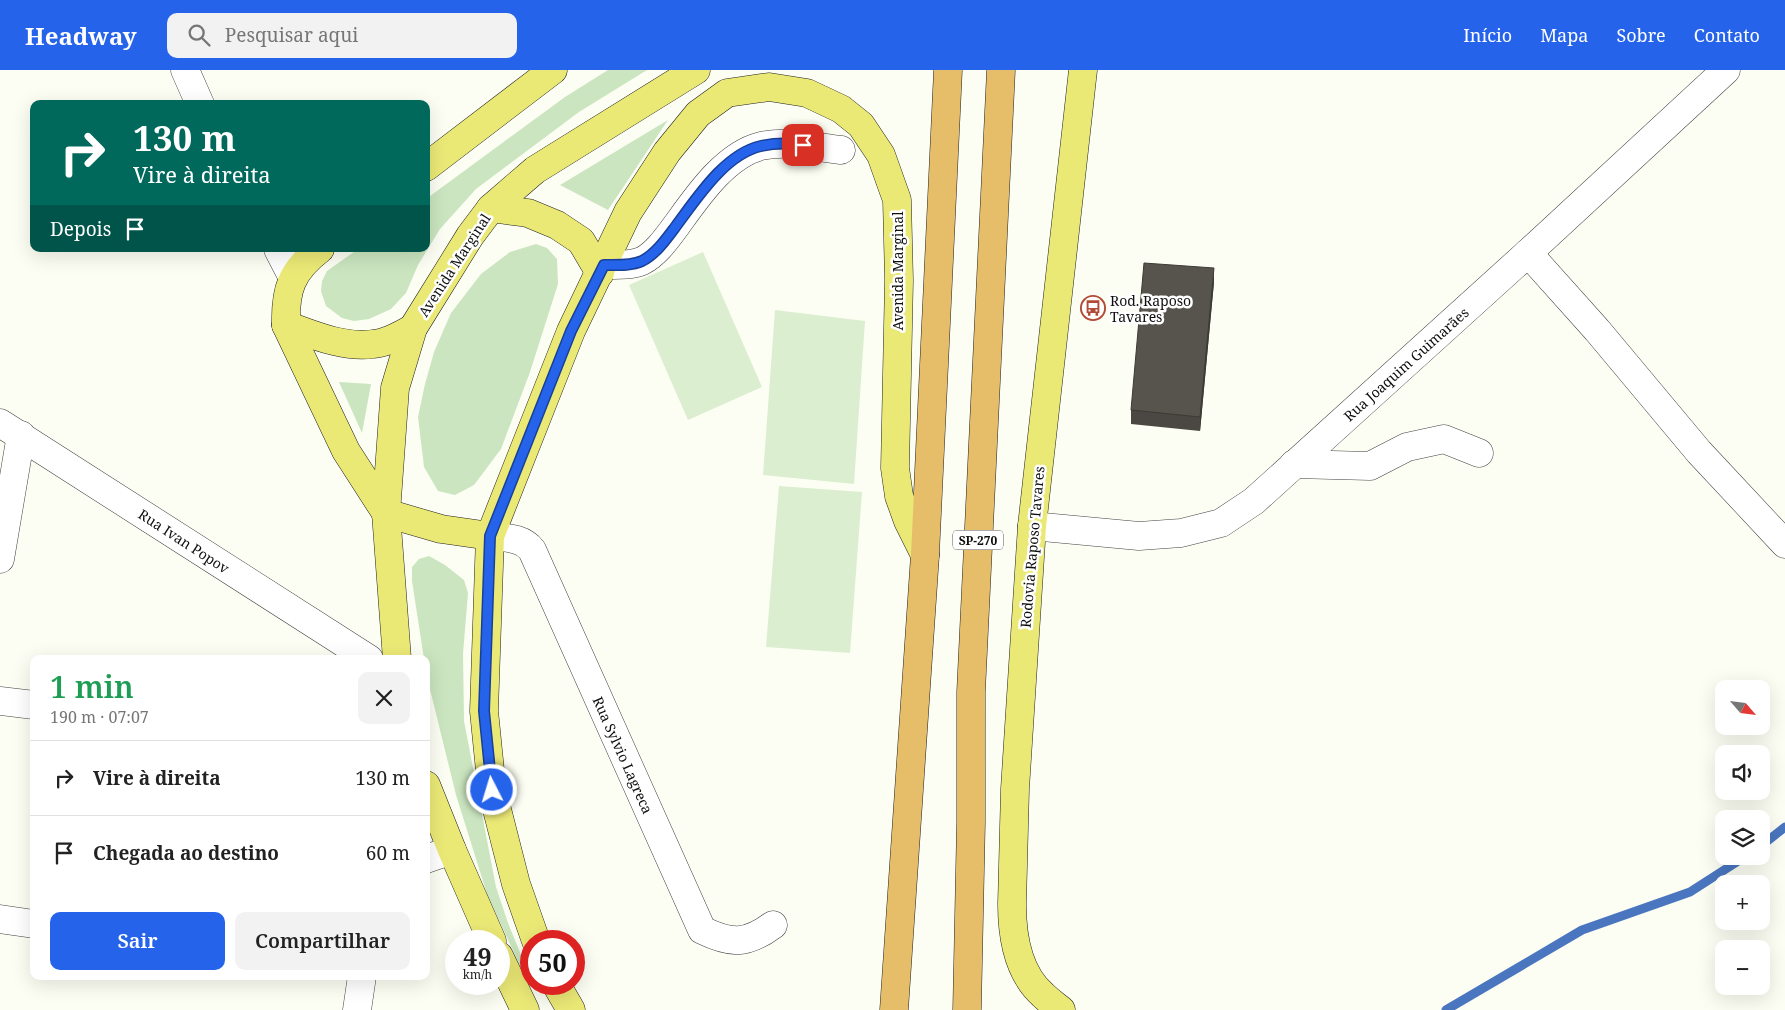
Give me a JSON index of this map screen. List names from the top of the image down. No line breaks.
{"streets":{"highway":["SP-270"],"main road":["Avenida Marginal","Rodovia Raposo Tavares"],"street":["Rua Joaquim Guimarães","Rua Ivan Popov","Rua Sylvio Lagreca"]},"crossings":[["Avenida Marginal","Rua Sylvio Lagreca"],["Rua Joaquim Guimarães","Rodovia Raposo Tavares"]],"places":{"bus stop":["Rod. Raposo Tavares"]},"north":"bottom right","page":{"header":"Headway","search":"Pesquisar aqui","nav":["Início","Mapa","Sobre","Contato"],"turn":["130 m","Vire à direita"],"then":"Depois","heading":["1 min","190 m · 07:07"],"map_buttons":["+","−"],"list":[{"name":"Vire à direita","value":"130 m"},{"name":"Chegada ao destino","value":"60 m"}],"buttons":["Sair","Compartilhar"],"speed":"49 km/h","limit":"50"}}
